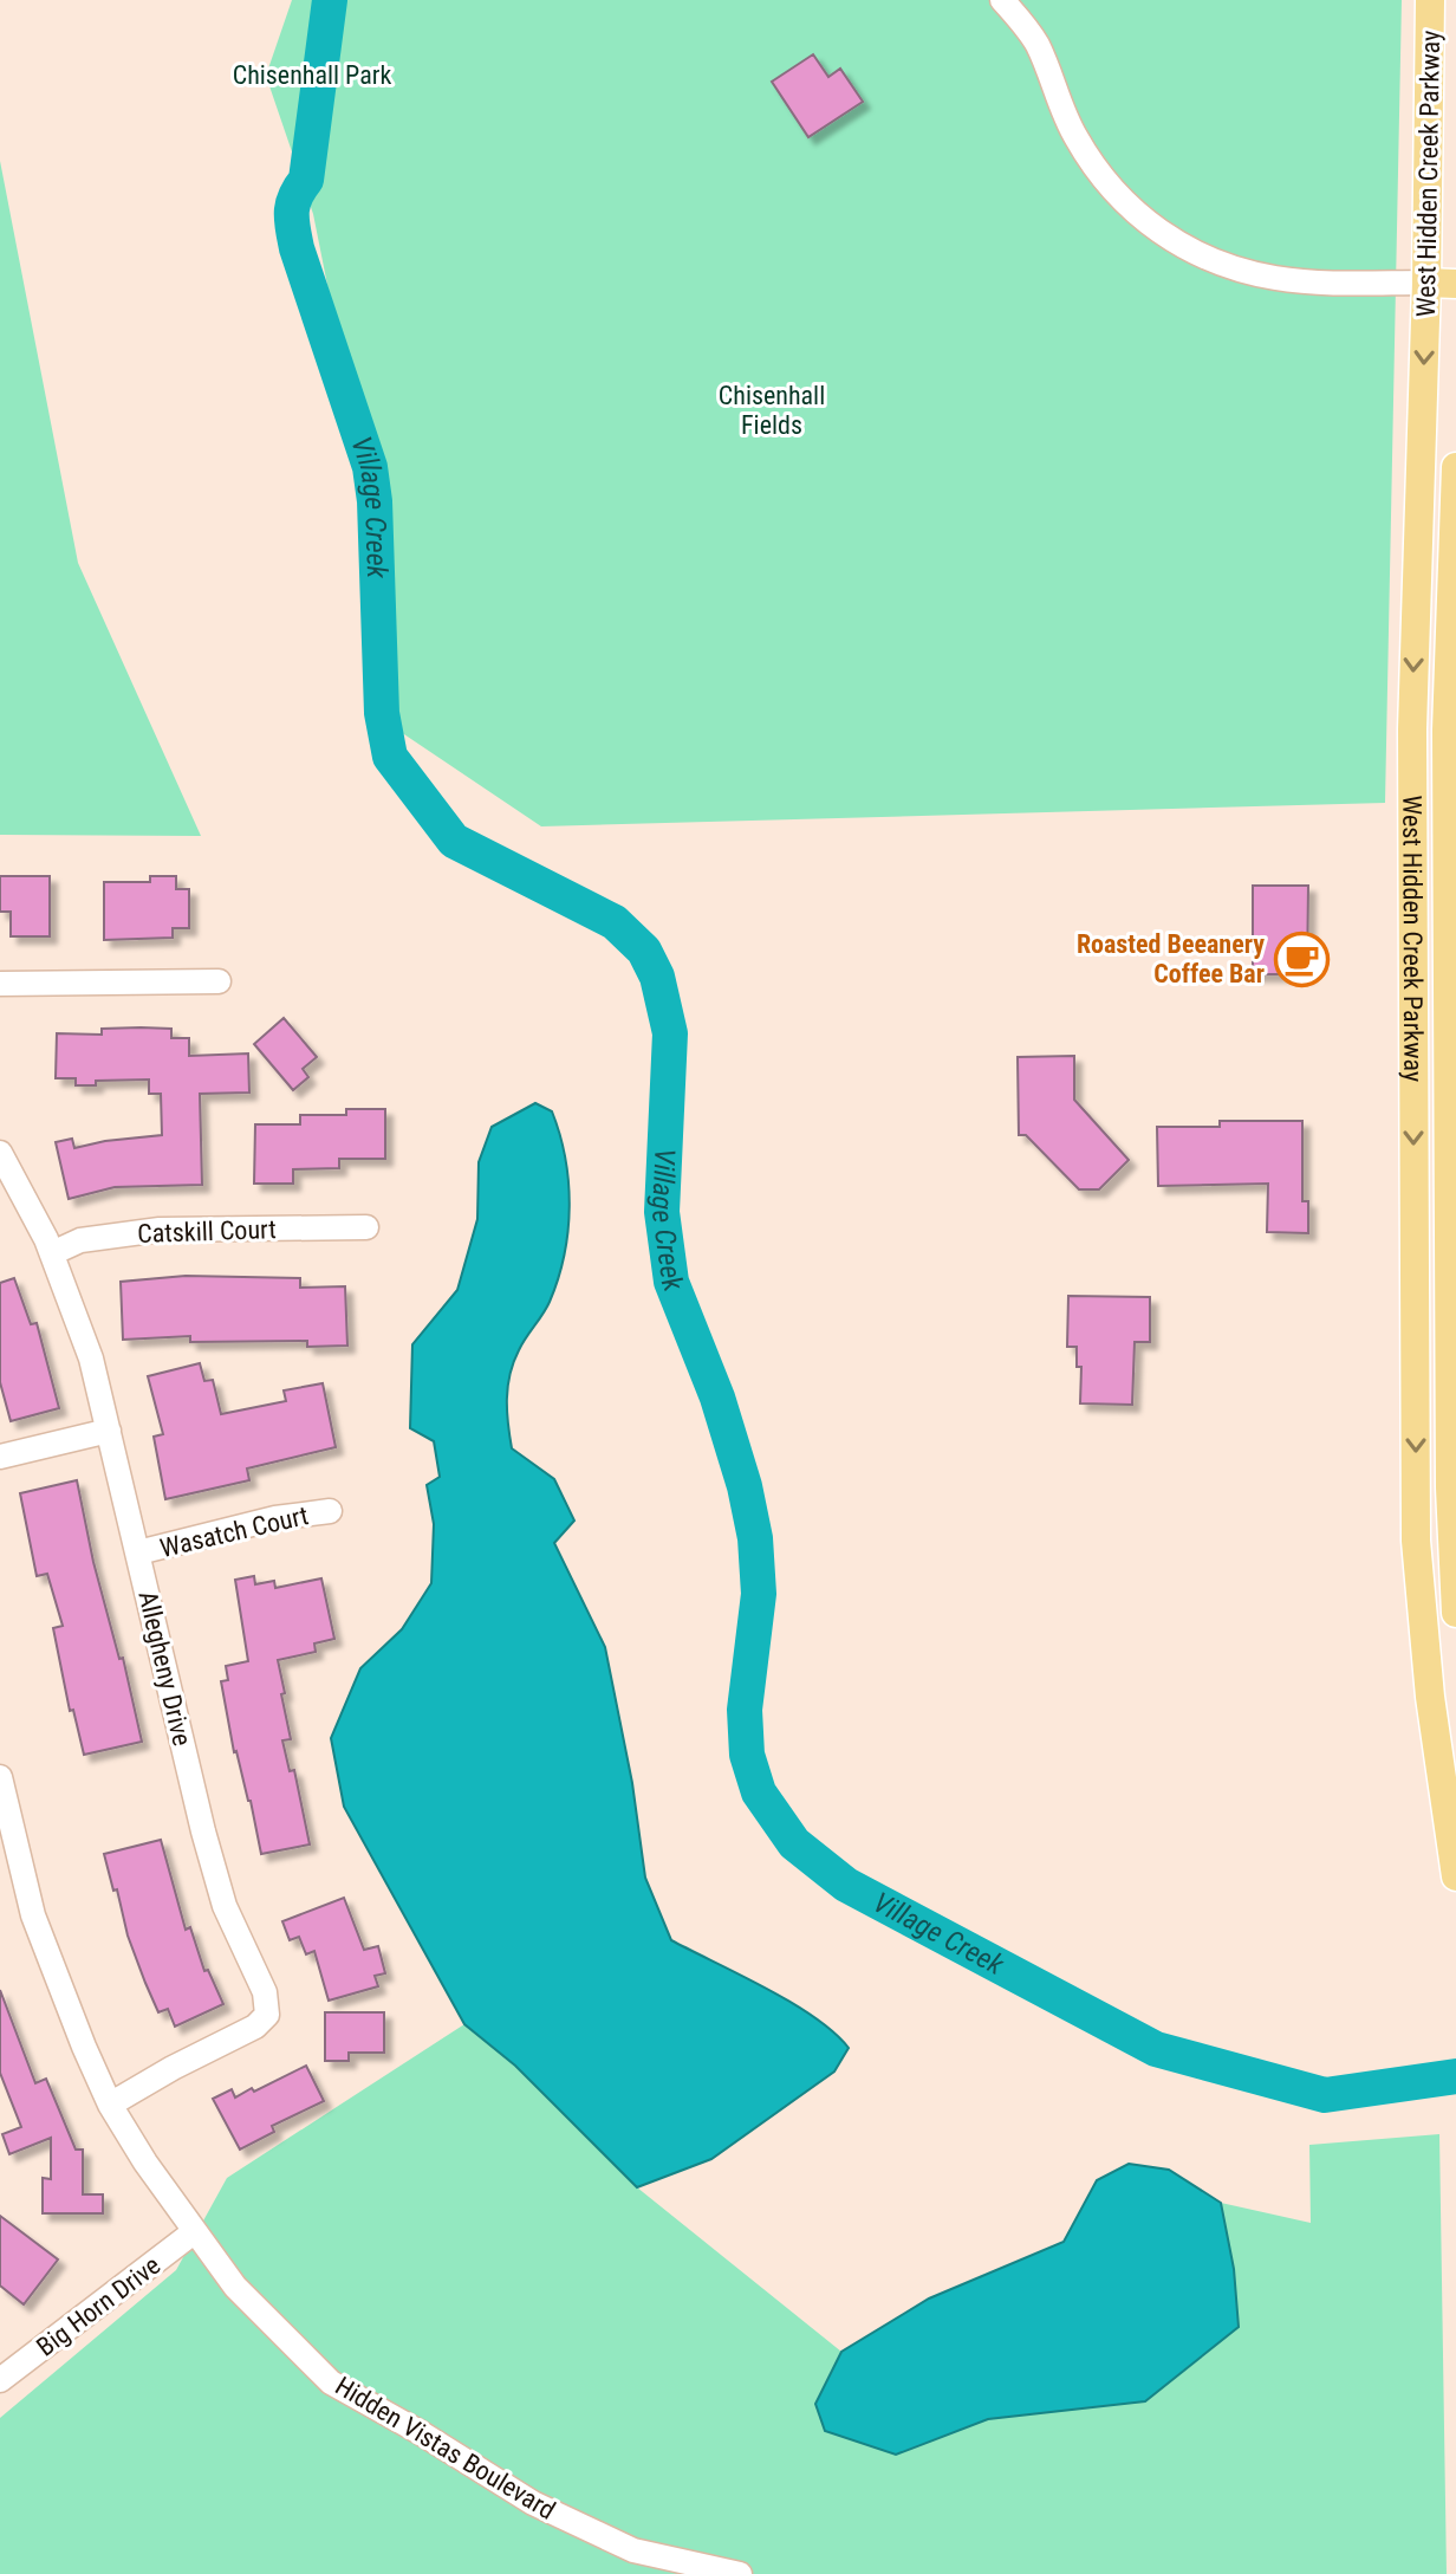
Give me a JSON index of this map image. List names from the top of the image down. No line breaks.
{"streets":{"main road":["West Hidden Creek Parkway"],"street":["Catskill Court","Wasatch Court","Allegheny Drive","Big Horn Drive","Hidden Vistas Boulevard"]},"crossings":[["Catskill Court","Allegheny Drive"],["Wasatch Court","Allegheny Drive"],["Allegheny Drive","Hidden Vistas Boulevard"],["Big Horn Drive","Hidden Vistas Boulevard"]],"water":["Village Creek"],"parks":["Chisenhall Park","Chisenhall Fields"],"places":{"cafe":["Roasted Beeanery Coffee Bar"]}}
